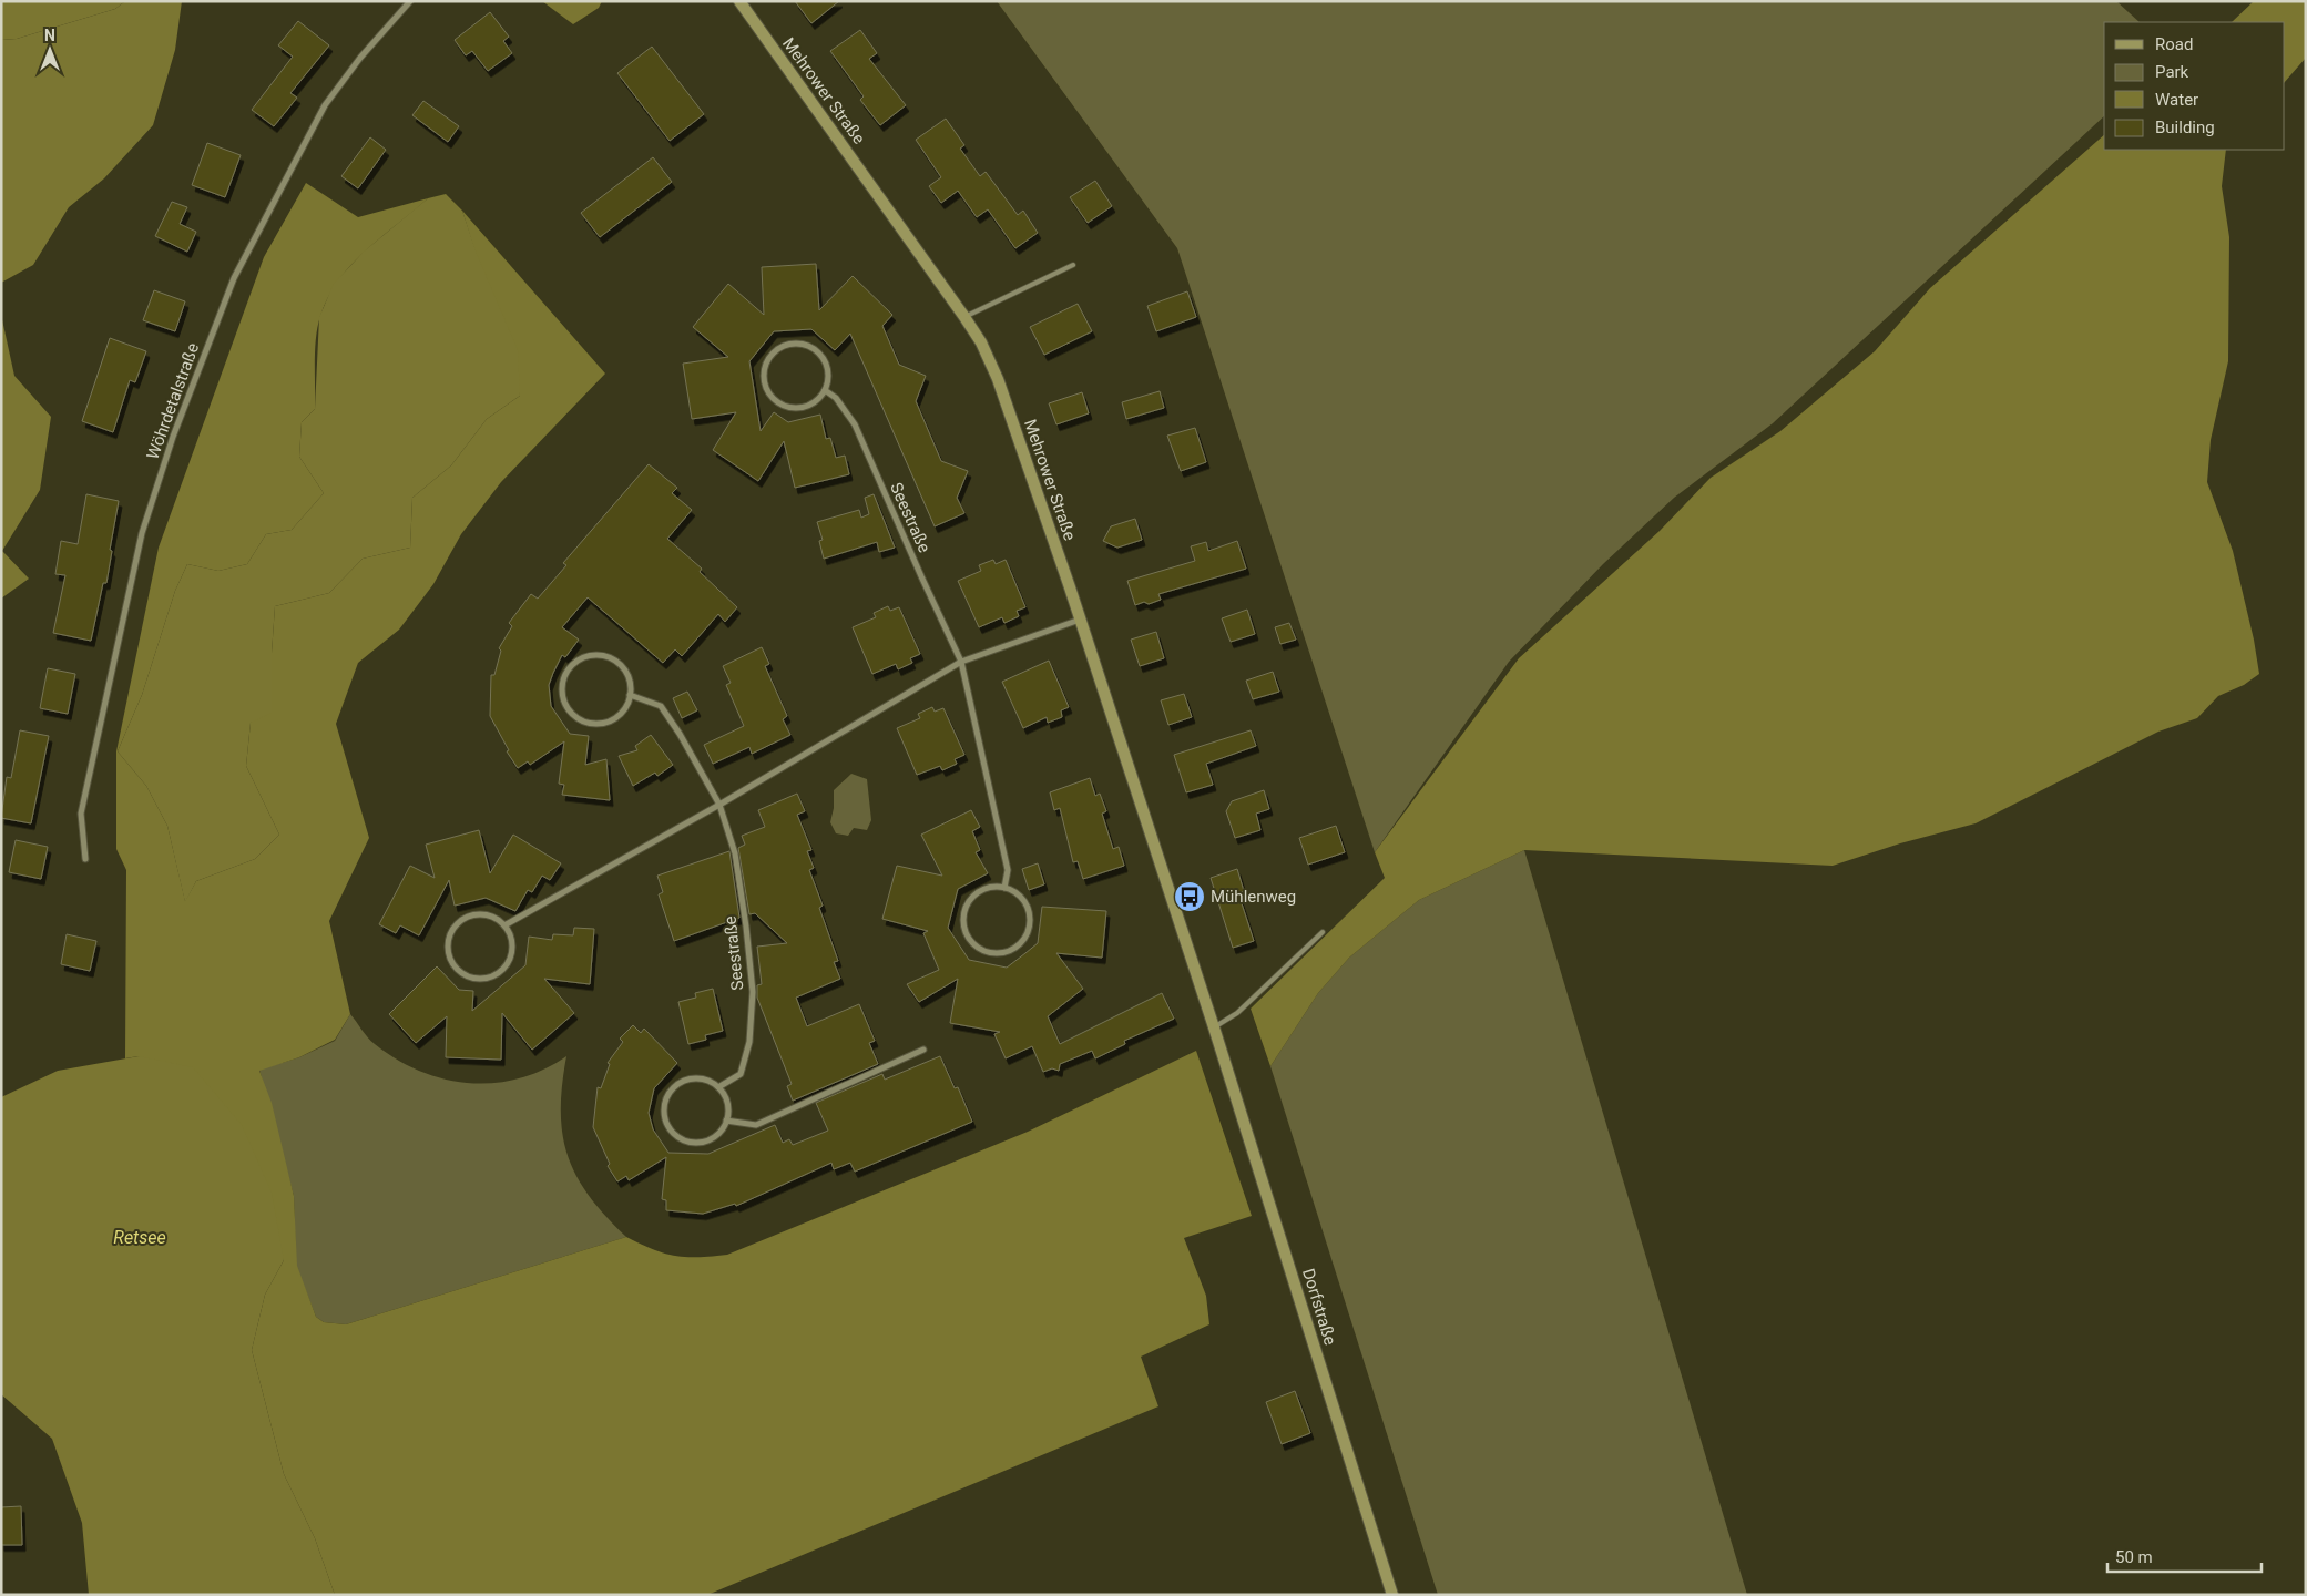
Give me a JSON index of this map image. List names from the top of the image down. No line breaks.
{"streets":{"main road":["Mehrower Straße","Dorfstraße"],"street":["Wöhrdetalstraße","Seestraße"]},"crossings":[["Mehrower Straße","Dorfstraße"]],"water":["Retsee"],"places":{"bus stop":["Mühlenweg"]},"legend":["Road","Park","Water","Building"],"scale_bar":"50 m","north":"top"}
